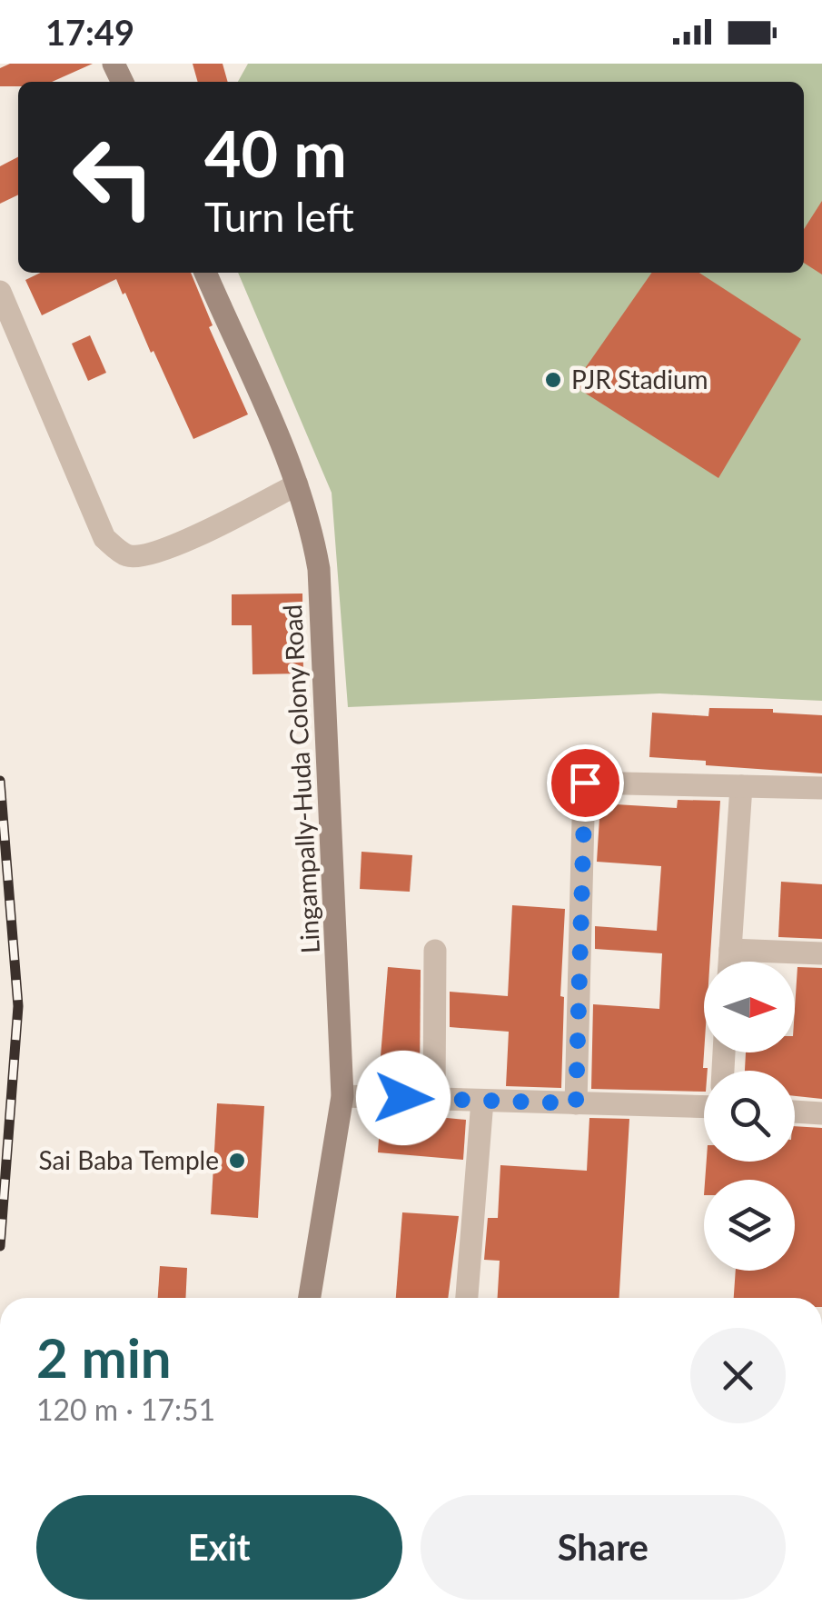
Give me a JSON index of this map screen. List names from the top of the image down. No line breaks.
{"streets":{"street":["Lingampally-Huda Colony Road"]},"places":["PJR Stadium","Sai Baba Temple"],"north":"right","page":{"status":"17:49","turn":["40 m","Turn left"],"heading":["2 min","120 m · 17:51"],"buttons":["Exit","Share"]}}
